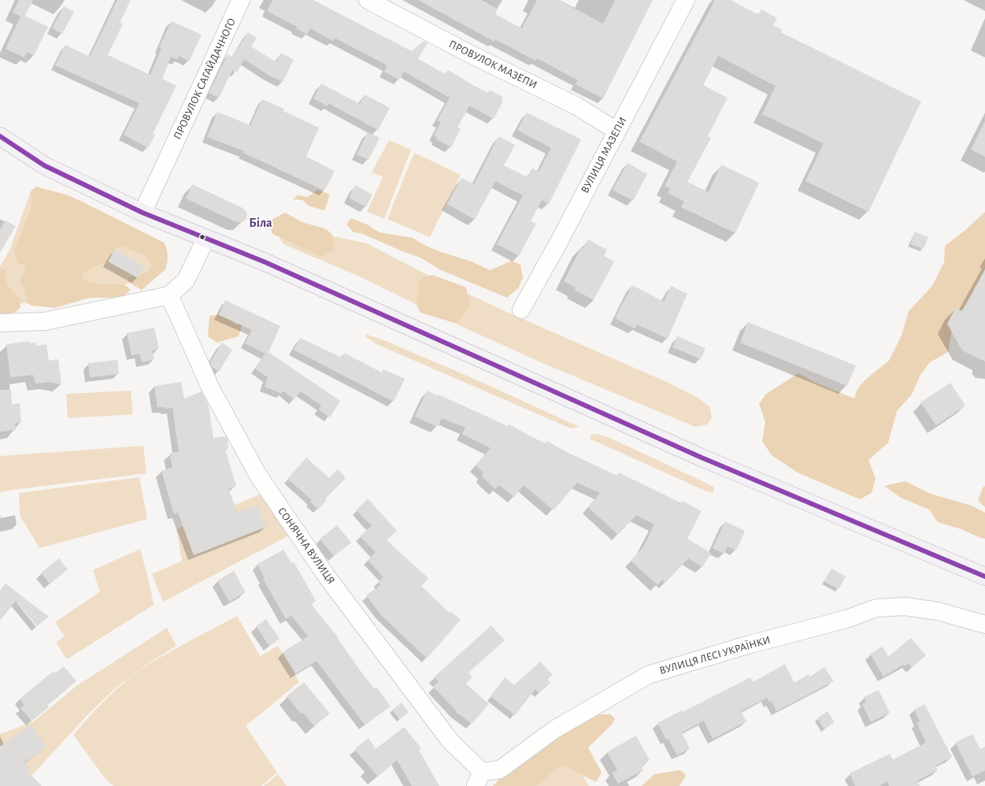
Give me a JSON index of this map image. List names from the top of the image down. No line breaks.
{"streets":{"street":["ПРОВУЛОК МАЗЕПИ","ПРОВУЛОК САГАЙДАЧНОГО","ВУЛИЦЯ МАЗЕПИ","СОНЯЧНА ВУЛИЦЯ","ВУЛИЦЯ ЛЕСІ УКРАЇНКИ"]},"crossings":[["ПРОВУЛОК МАЗЕПИ","ВУЛИЦЯ МАЗЕПИ"],["СОНЯЧНА ВУЛИЦЯ","ВУЛИЦЯ ЛЕСІ УКРАЇНКИ"]],"districts":["Біла"]}
